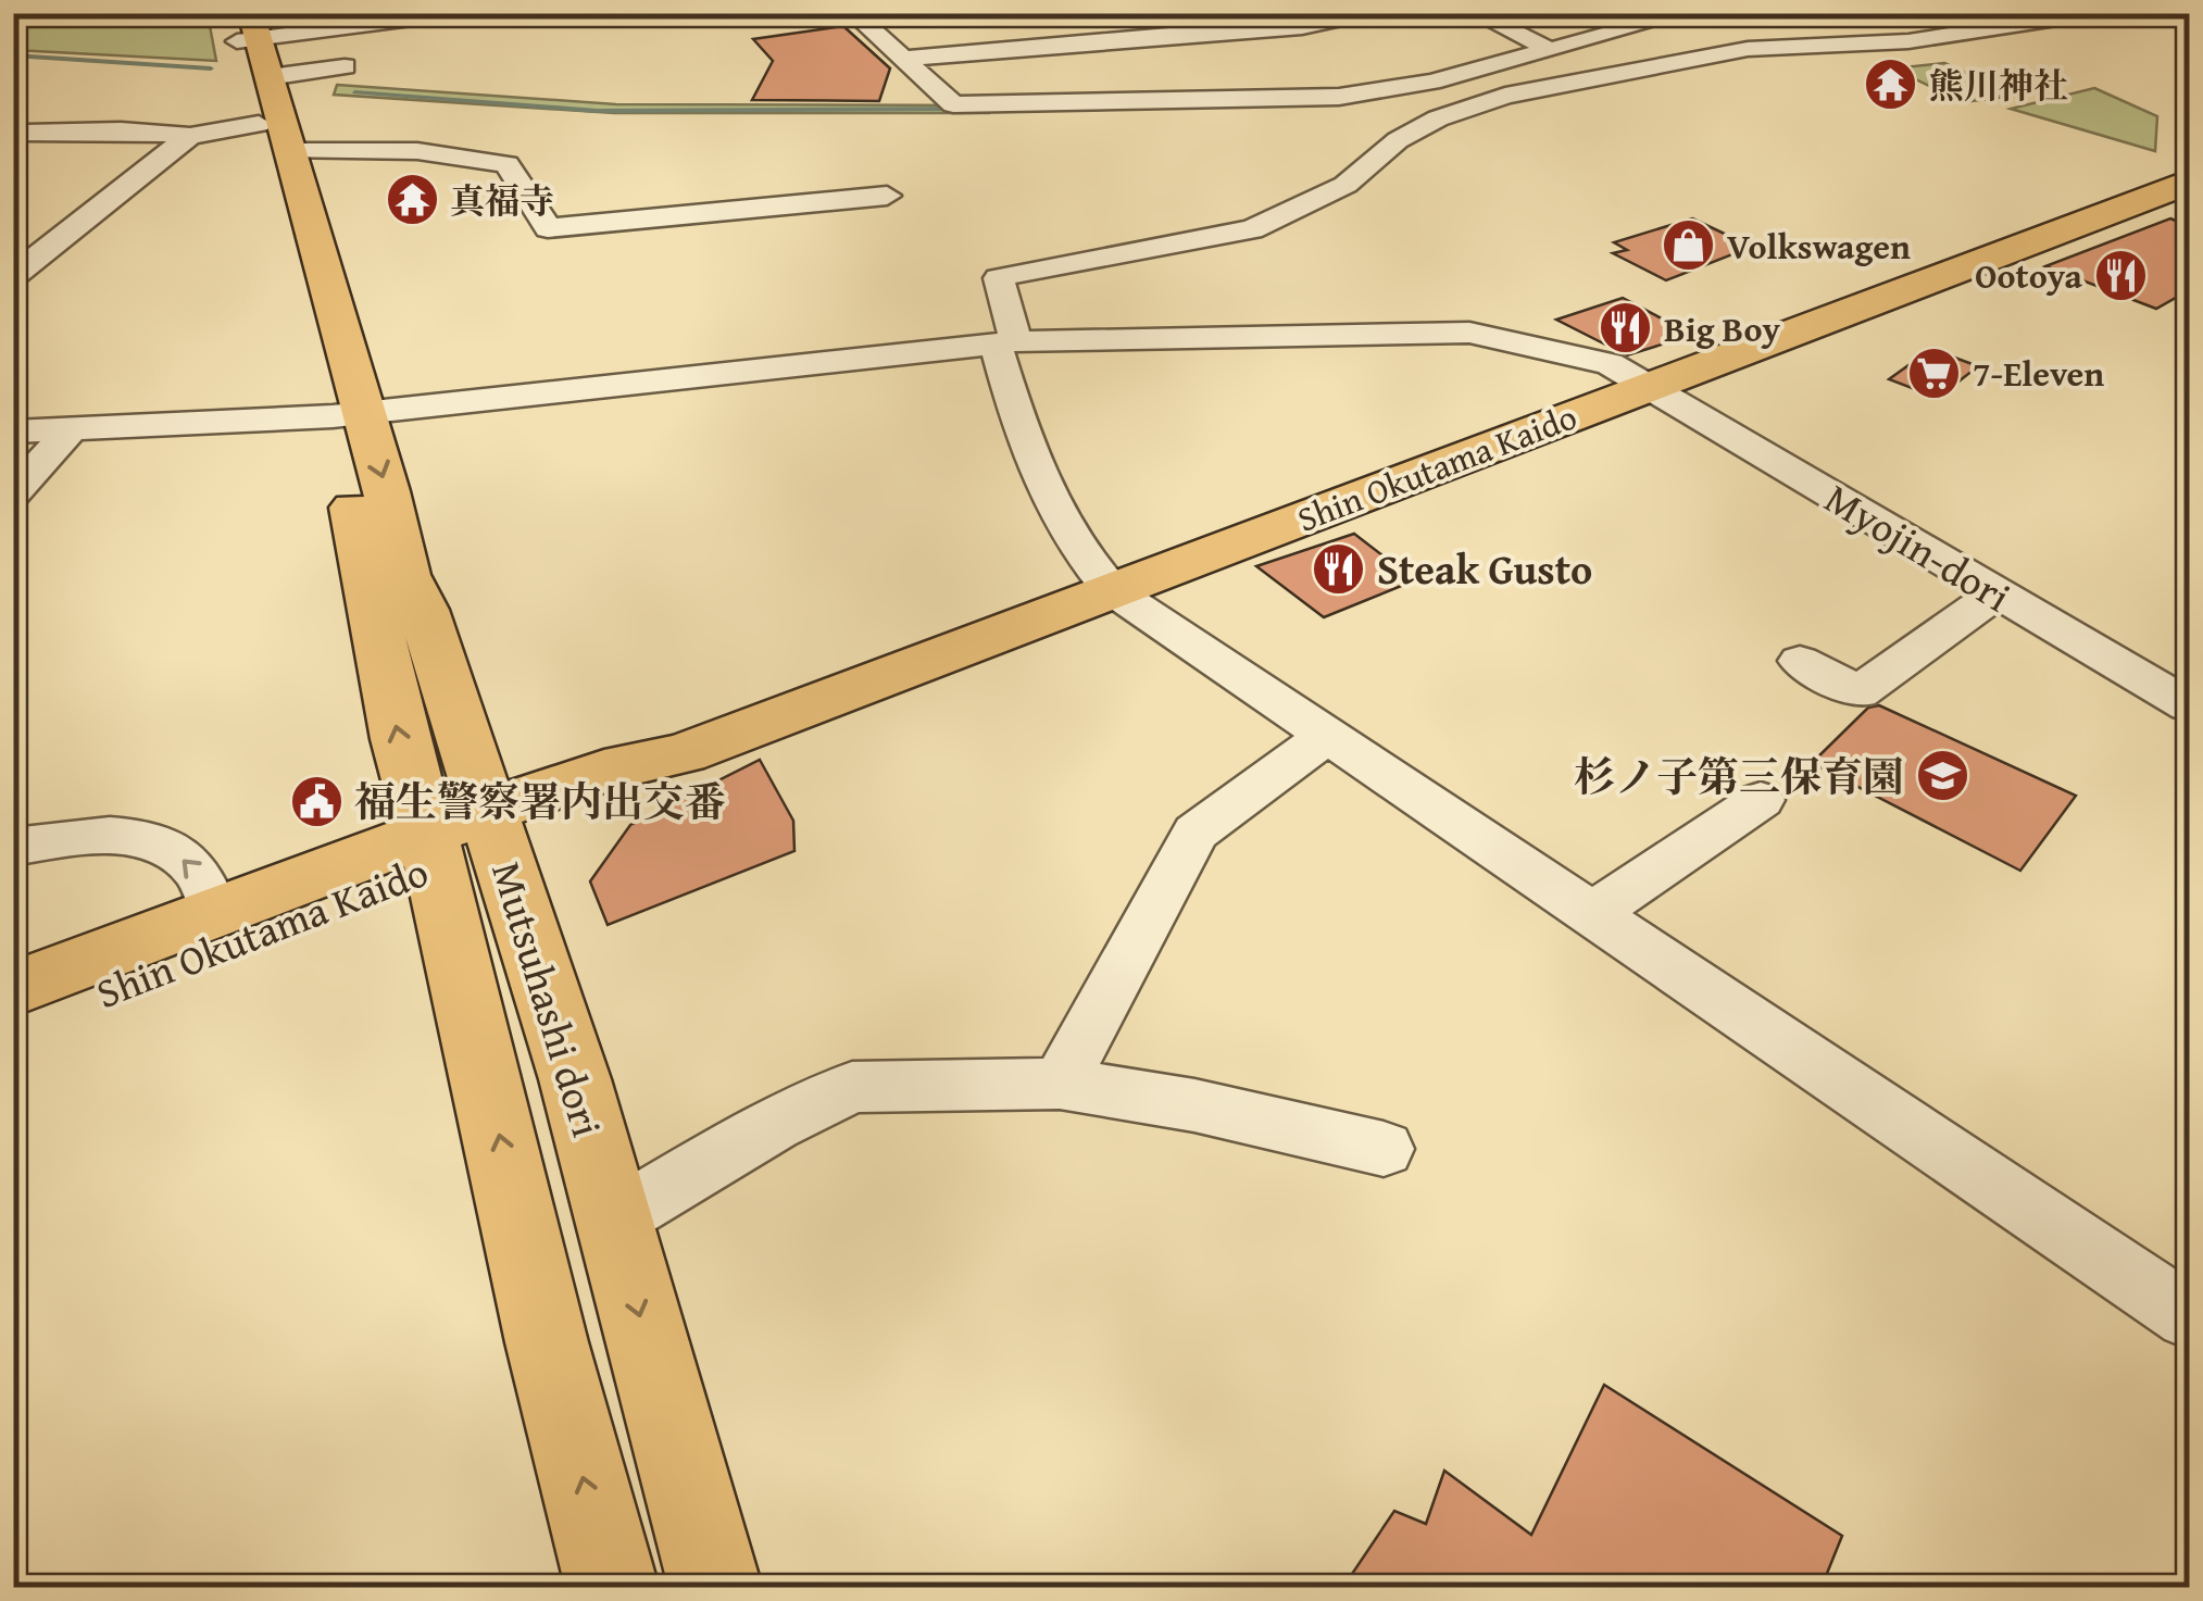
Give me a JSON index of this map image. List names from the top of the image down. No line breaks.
{"streets":{"main road":["Shin Okutama Kaido","Mutsuhashi dori"],"street":["Myojin-dori"]},"crossings":[["Shin Okutama Kaido","Myojin-dori"],["Shin Okutama Kaido","Mutsuhashi dori"],["Myojin-dori","Mutsuhashi dori"]],"places":{"temple":["熊川神社","真福寺"],"shop":["Volkswagen"],"restaurant":["Ootoya","Big Boy","Steak Gusto"],"supermarket":["7-Eleven"],"school or university":["杉ノ子第三保育園"],"public building":["福生警察署内出交番"]}}
